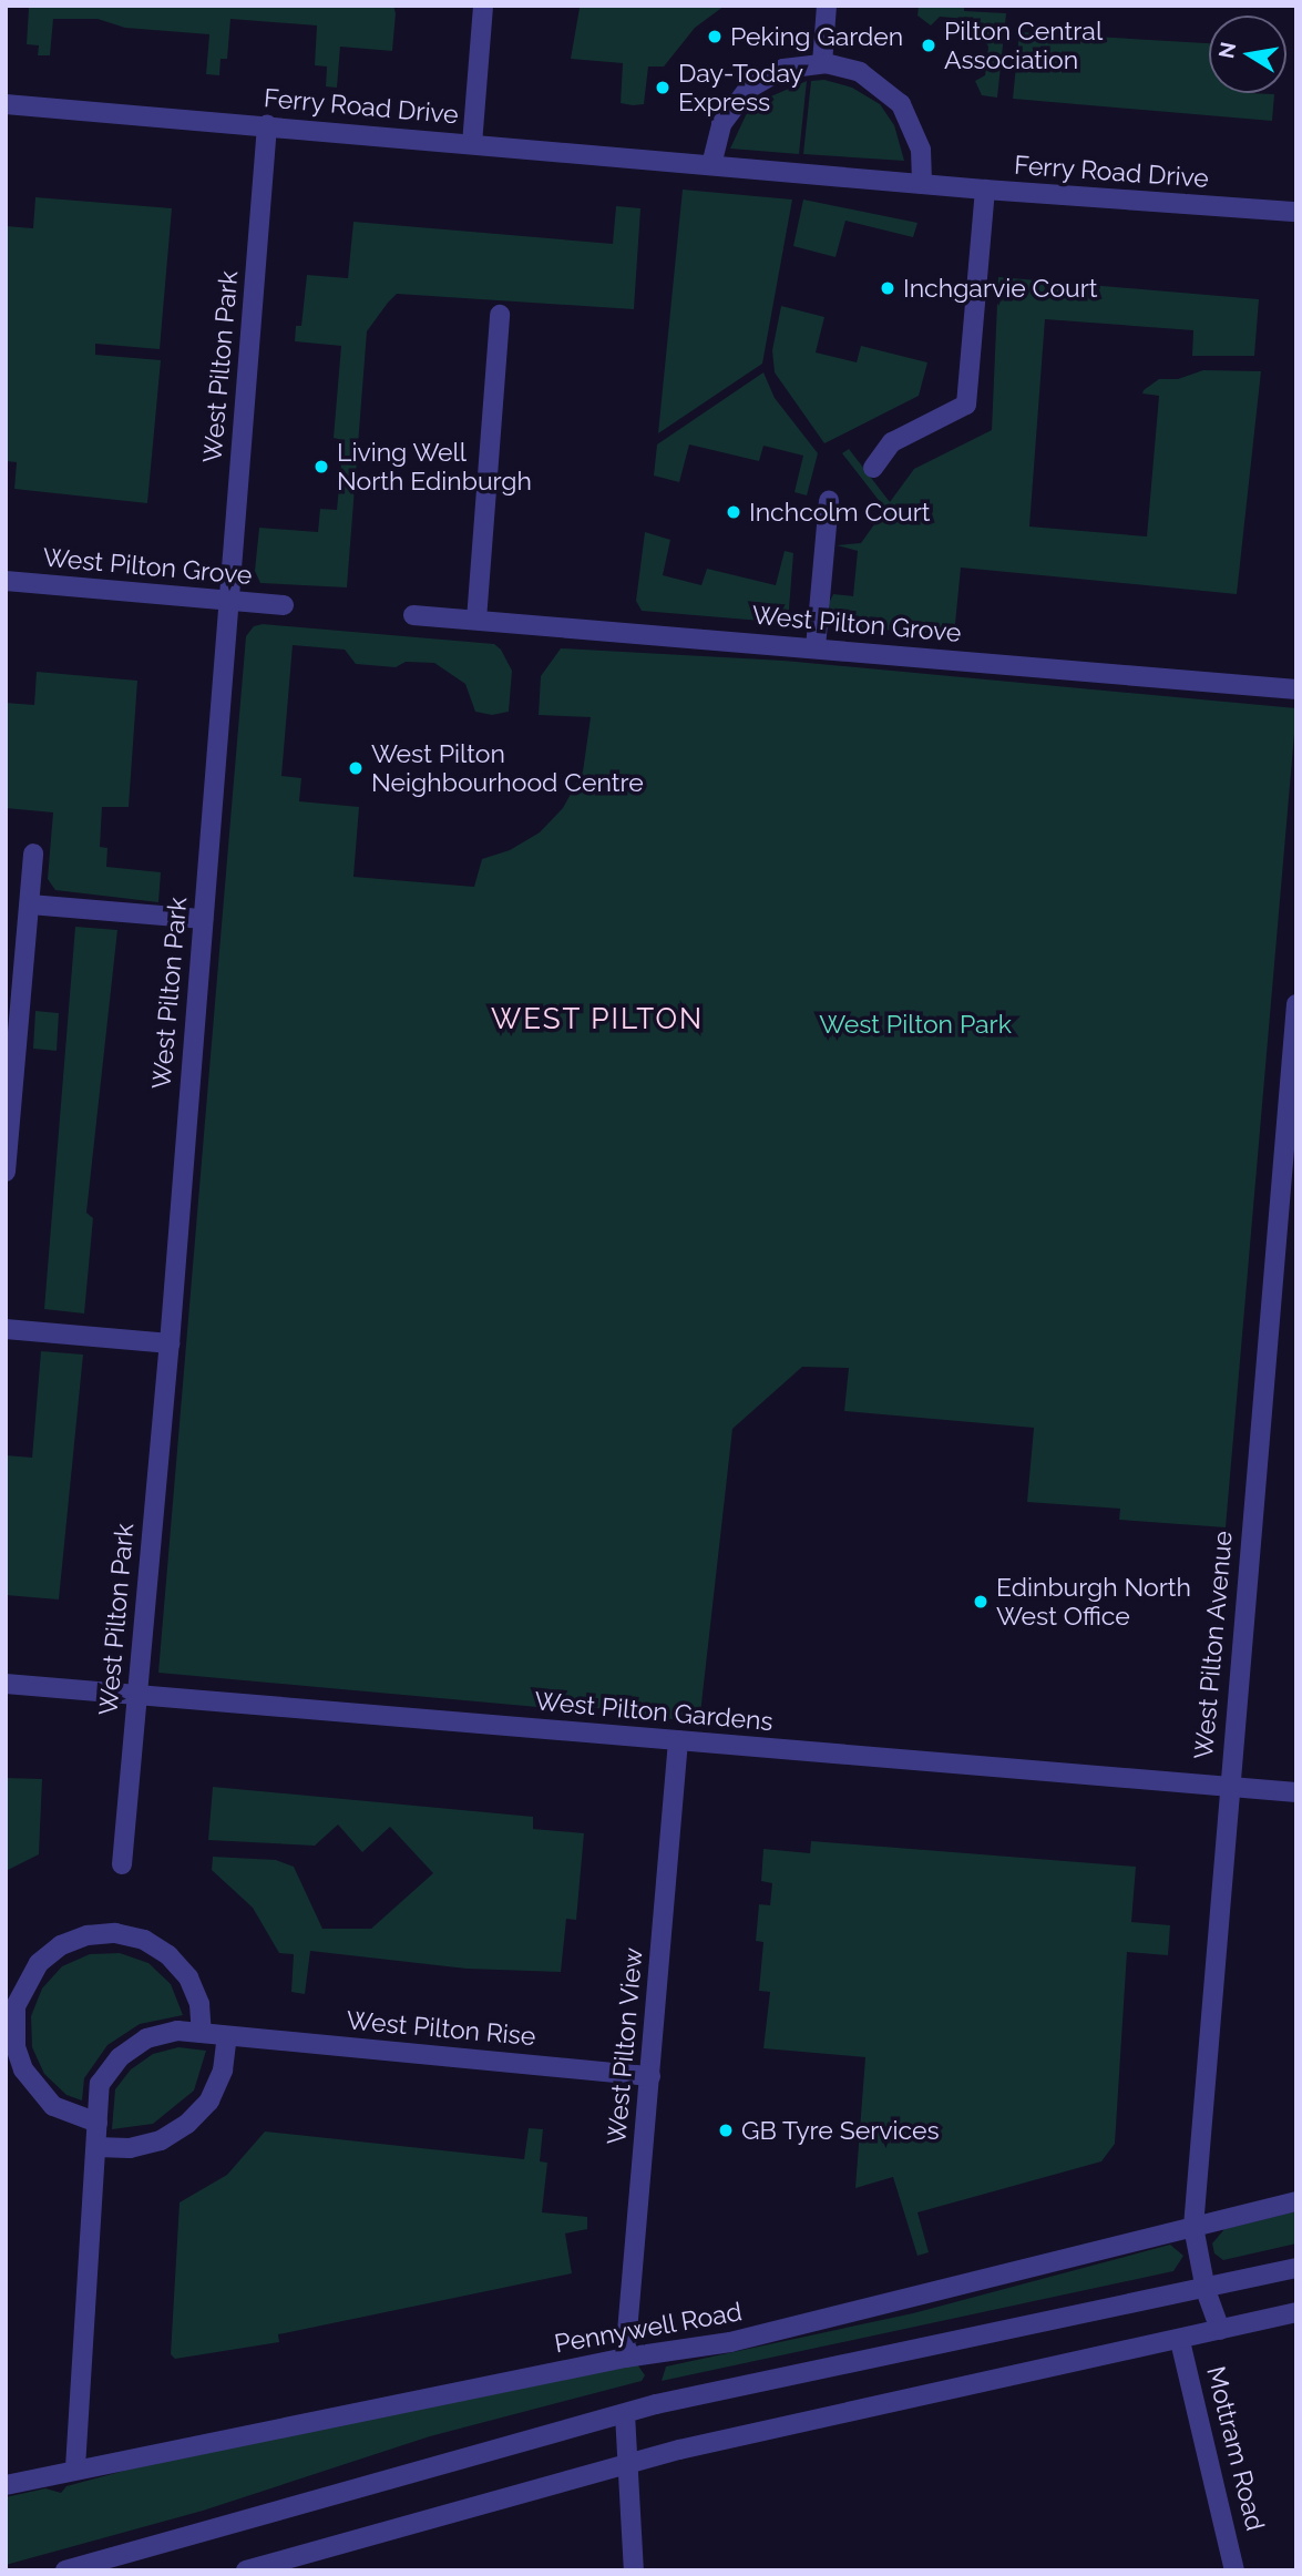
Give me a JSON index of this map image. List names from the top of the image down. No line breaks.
{"streets":{"street":["Ferry Road Drive","West Pilton Park","West Pilton Grove","West Pilton Avenue","West Pilton Gardens","West Pilton Rise","West Pilton View","Pennywell Road","Mottram Road"]},"crossings":[["Ferry Road Drive","West Pilton Park"],["West Pilton Park","West Pilton Grove"],["West Pilton Park","West Pilton Gardens"],["West Pilton Avenue","West Pilton Gardens"],["West Pilton Avenue","Pennywell Road"],["West Pilton Gardens","West Pilton View"],["West Pilton Rise","West Pilton View"],["West Pilton Rise","Pennywell Road"],["West Pilton View","Pennywell Road"]],"districts":["WEST PILTON"],"parks":["West Pilton Park"],"places":["Peking Garden","Pilton Central Association","Day-Today Express","Inchgarvie Court","Living Well North Edinburgh","Inchcolm Court","West Pilton Neighbourhood Centre","Edinburgh North West Office","GB Tyre Services"],"north":"left"}
